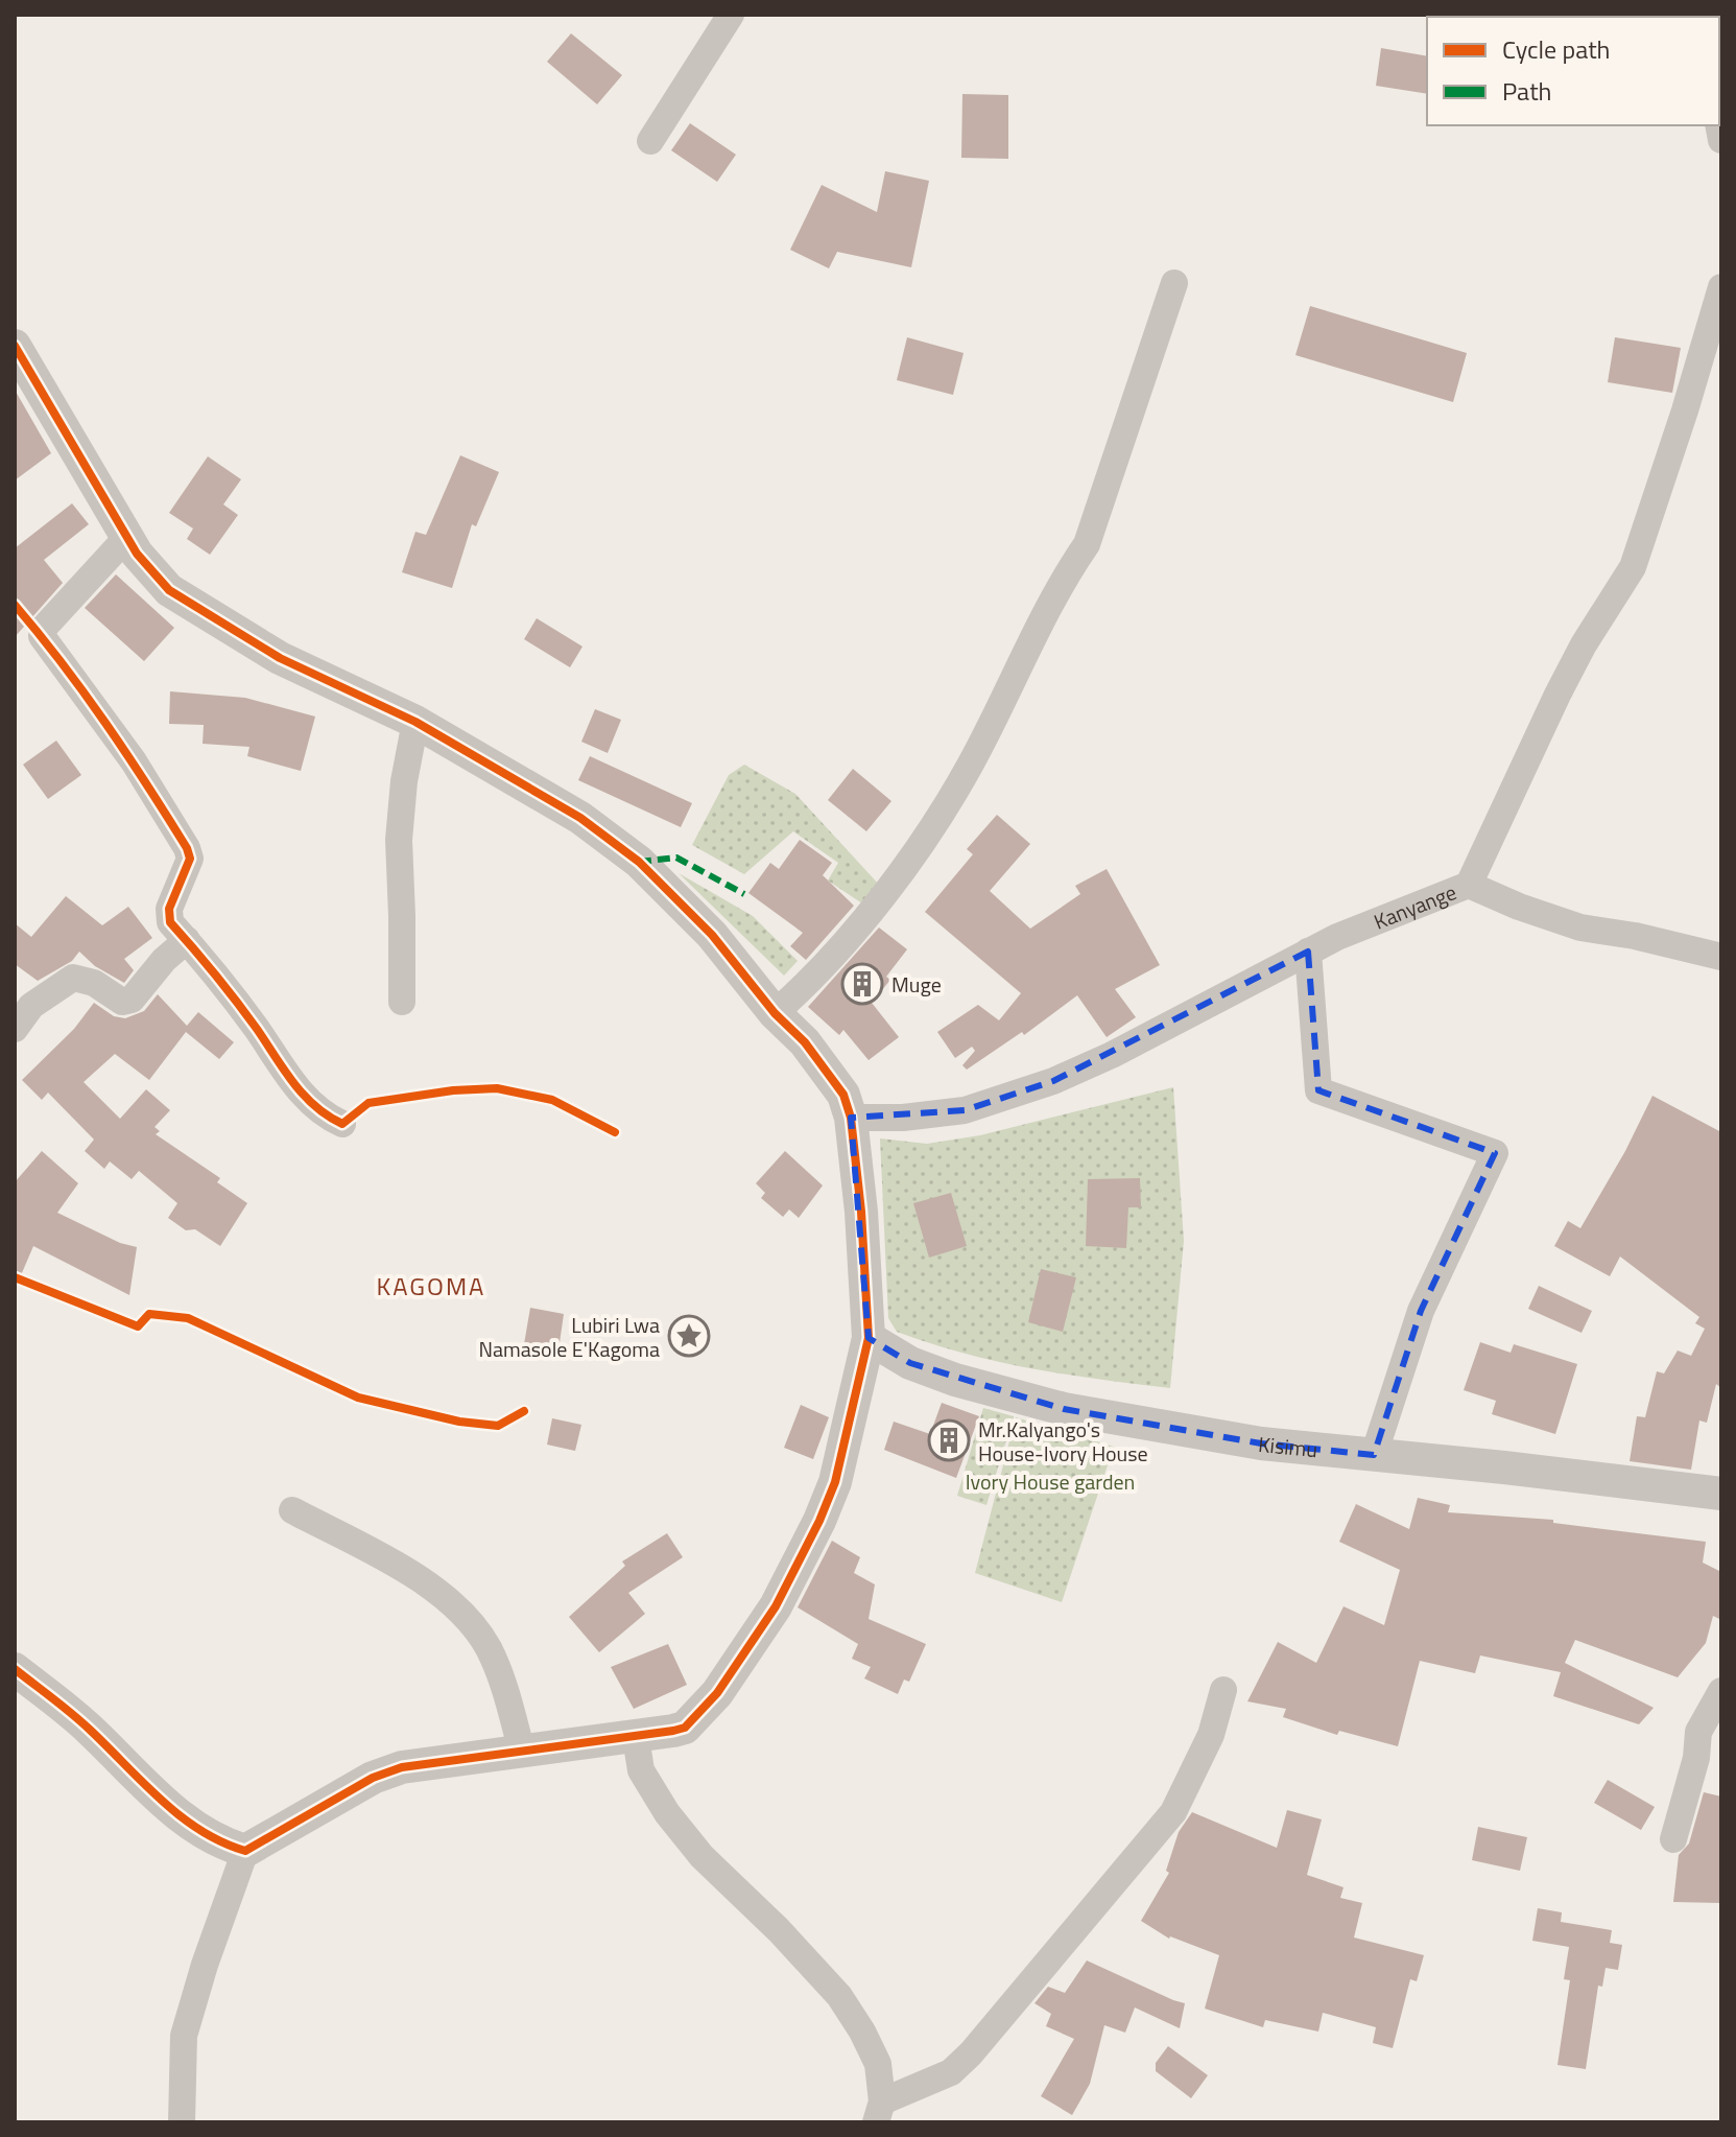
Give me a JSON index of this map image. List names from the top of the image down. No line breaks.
{"streets":{"street":["Kanyange","Kisimu"]},"districts":["KAGOMA"],"parks":["Ivory House garden"],"places":{"building":["Muge","Mr.Kalyango's House-Ivory House"],"place":["Lubiri Lwa Namasole E'Kagoma"]},"legend":["Cycle path","Path"]}
